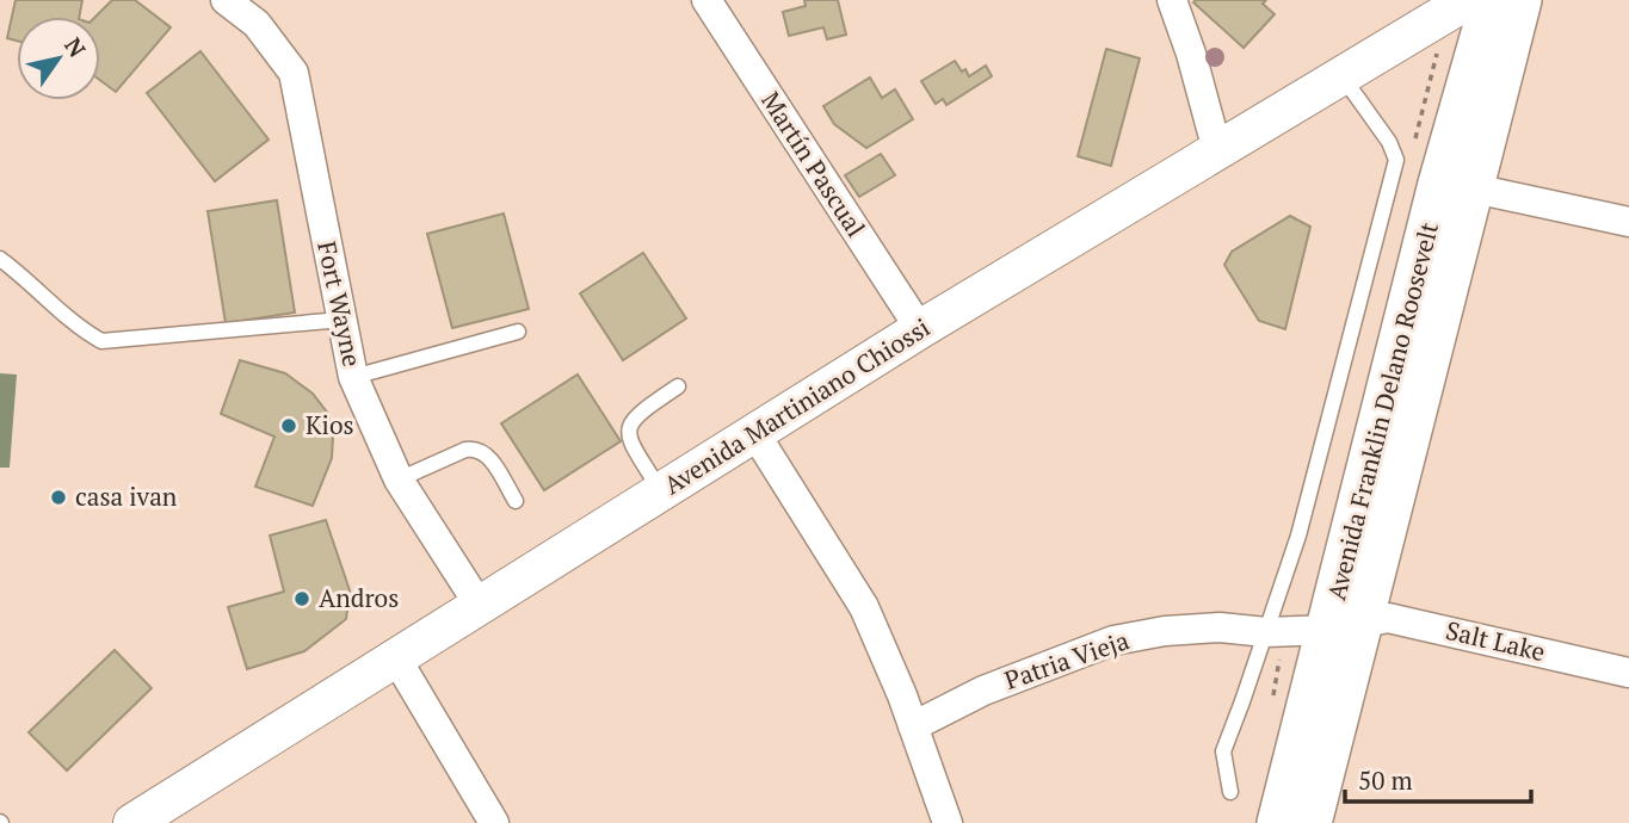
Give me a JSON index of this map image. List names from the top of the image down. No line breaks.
{"streets":{"main road":["Avenida Franklin Delano Roosevelt"],"street":["Martín Pascual","Fort Wayne","Avenida Martiniano Chiossi","Salt Lake","Patria Vieja"]},"crossings":[["Martín Pascual","Avenida Martiniano Chiossi"],["Fort Wayne","Avenida Martiniano Chiossi"],["Avenida Franklin Delano Roosevelt","Salt Lake"],["Avenida Franklin Delano Roosevelt","Patria Vieja"],["Salt Lake","Patria Vieja"]],"places":["Kios","casa ivan","Andros"],"scale_bar":"50 m","north":"top right"}
